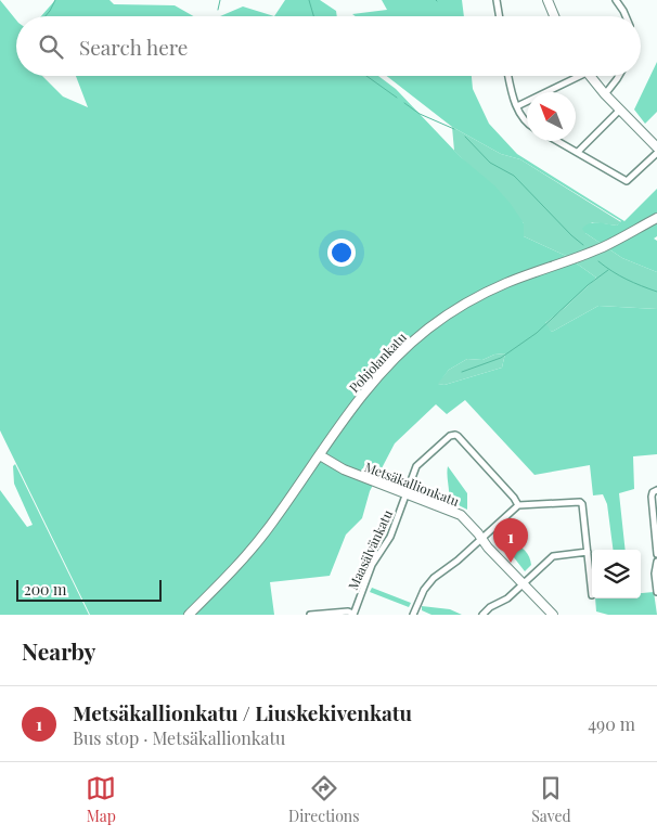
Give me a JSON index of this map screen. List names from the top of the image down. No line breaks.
{"streets":{"main road":["Pohjolankatu","Metsäkallionkatu"],"street":["Maasälvänkatu"]},"crossings":[["Pohjolankatu","Metsäkallionkatu"],["Metsäkallionkatu","Maasälvänkatu"]],"scale_bar":"200 m","north":"top left","page":{"search":"Search here","pins":"1","scale":"200 m","heading":"Nearby","list":[{"mark":"1","name":"Metsäkallionkatu / Liuskekivenkatu","note":"Bus stop · Metsäkallionkatu","value":"490 m"}],"nav":["Map","Directions","Saved"]}}
